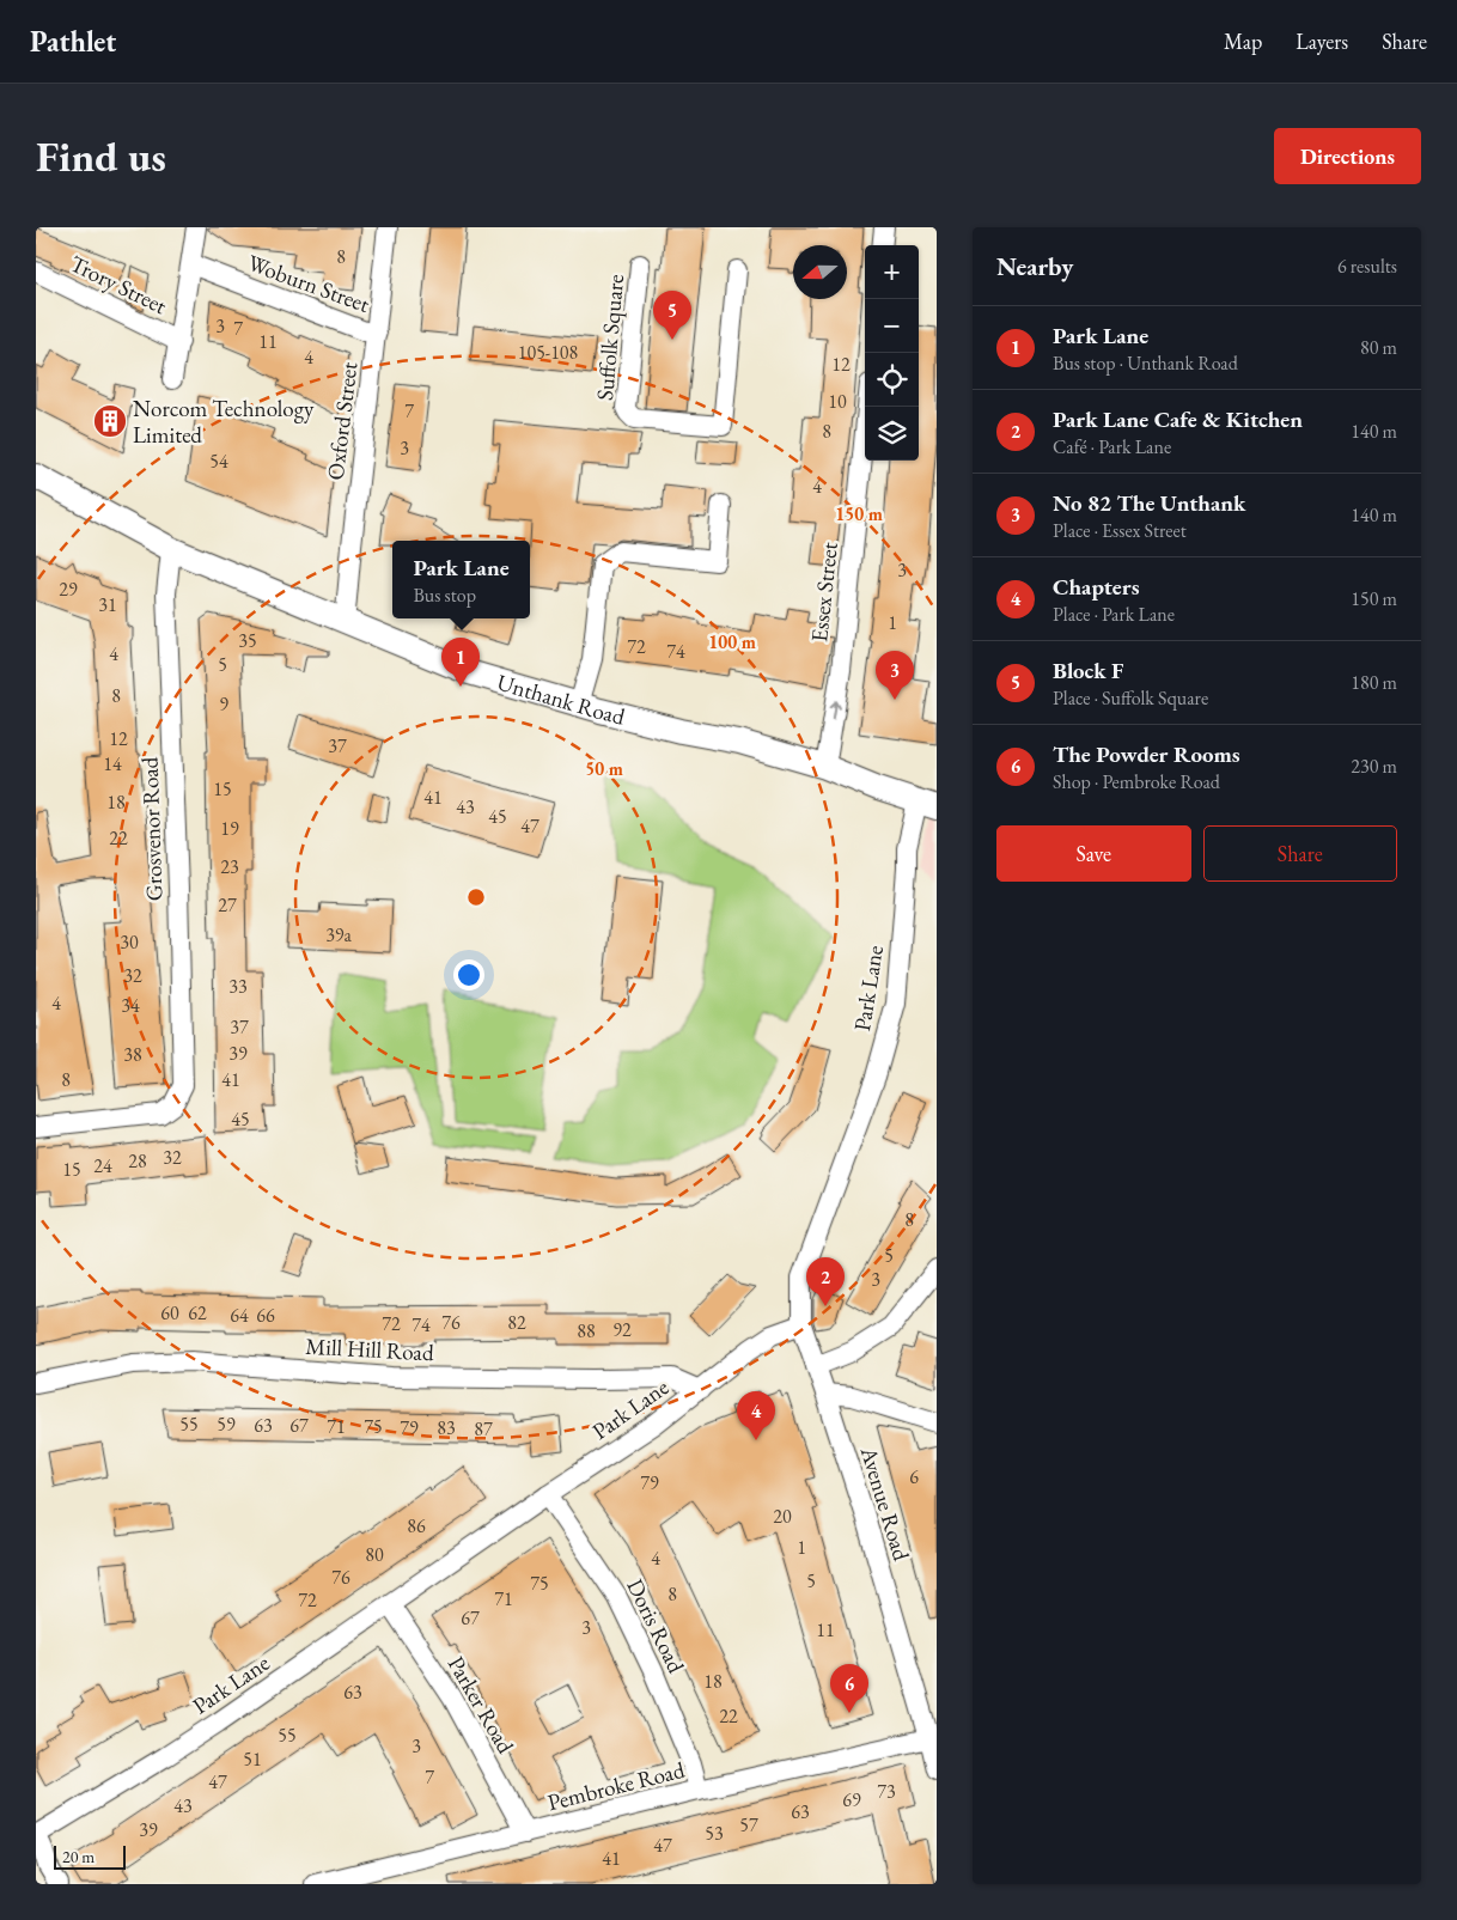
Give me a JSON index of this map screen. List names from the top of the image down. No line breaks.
{"streets":{"street":["Woburn Street","Trory Street","Suffolk Square","Oxford Street","Essex Street","Unthank Road","Grosvenor Road","Park Lane","Mill Hill Road","Avenue Road","Doris Road","Parker Road","Pembroke Road"]},"crossings":[["Woburn Street","Oxford Street"],["Oxford Street","Unthank Road"],["Essex Street","Unthank Road"],["Unthank Road","Grosvenor Road"],["Unthank Road","Park Lane"],["Park Lane","Mill Hill Road"],["Park Lane","Avenue Road"],["Park Lane","Doris Road"],["Park Lane","Parker Road"],["Avenue Road","Pembroke Road"],["Doris Road","Pembroke Road"],["Parker Road","Pembroke Road"]],"one_way":["Essex Street"],"places":{"building":["Norcom Technology Limited"]},"house_numbers":["8","3","7","11","105-108","4","12","10","7","8","3","54","4","3","29","31","1","35","72","74","4","5","8","9","12","37","14","15","41","18","43","45","47","19","22","23","27","39a","30","32","33","4","34","37","39","38","8","41","45","32","28","24","15","8","5","3","60","62","64","66","76","82","72","74","92","88","55","59","63","67","71","75","79","83","87","6","79","20","86","1","80","4","76","5","75","8","71","72","67","3","11","18","63","22","55","3","51","7","47","73","69","43","63","57","39","53","47","41"],"scale_bar":"20 m","north":"left","page":{"header":"Pathlet","nav":["Map","Layers","Share"],"buttons":["Directions",["Save","Share"]],"title":"Find us","heading":["Nearby","6 results"],"map_buttons":["+","−"],"pins":["5","1","3","2","4","6"],"list":[{"mark":"1","name":"Park Lane","note":"Bus stop · Unthank Road","value":"80 m"},{"mark":"2","name":"Park Lane Cafe & Kitchen","note":"Café · Park Lane","value":"140 m"},{"mark":"3","name":"No 82 The Unthank","note":"Place · Essex Street","value":"140 m"},{"mark":"4","name":"Chapters","note":"Place · Park Lane","value":"150 m"},{"mark":"5","name":"Block F","note":"Place · Suffolk Square","value":"180 m"},{"mark":"6","name":"The Powder Rooms","note":"Shop · Pembroke Road","value":"230 m"}],"popup":["Park Lane","Bus stop"],"scale":"20 m"},"rings":["150 m","100 m","50 m"]}
